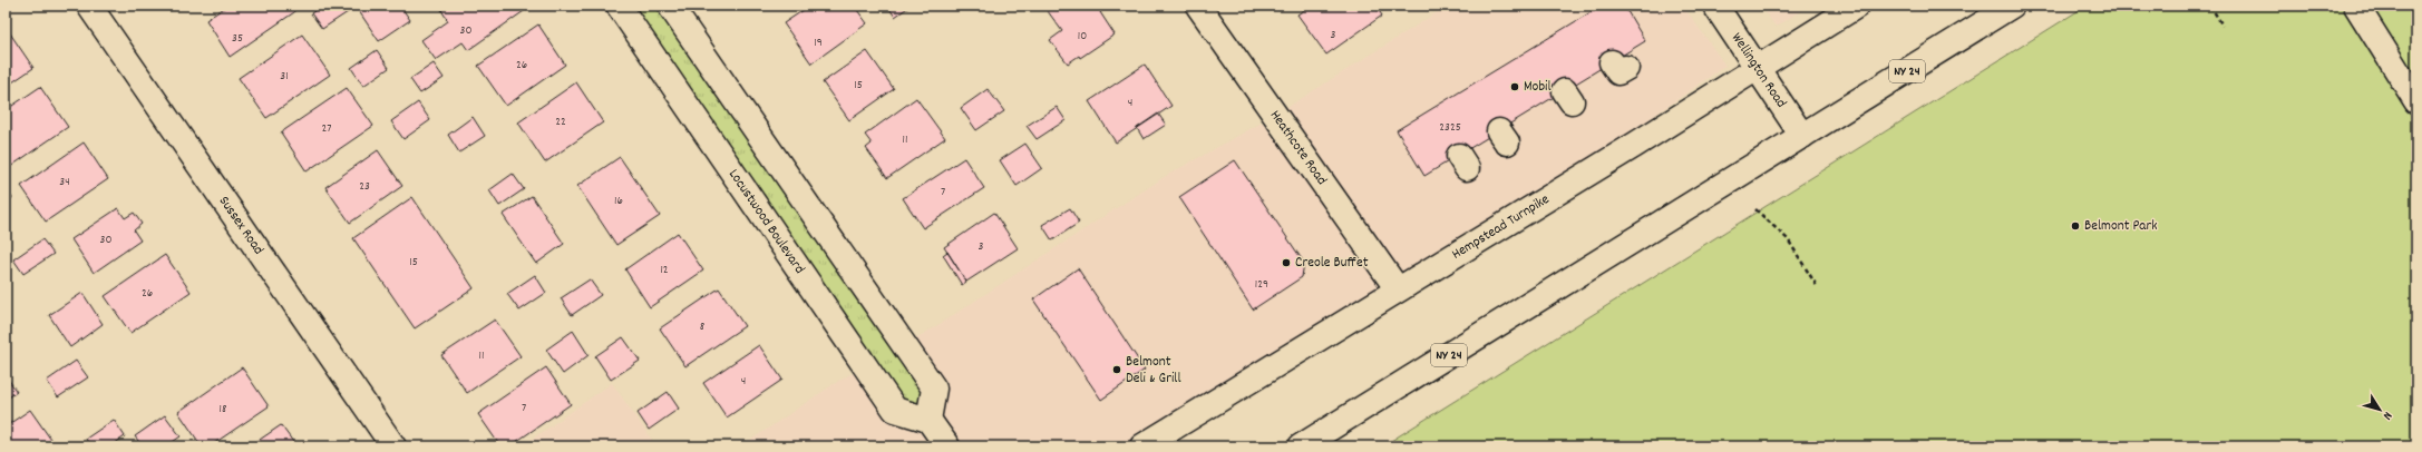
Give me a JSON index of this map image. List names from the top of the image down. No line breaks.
{"streets":{"street":["Wellington Road","NY 24","Heathcote Road","Locustwood Boulevard","Sussex Road","Hempstead Turnpike"]},"crossings":[["Wellington Road","NY 24"],["Wellington Road","Hempstead Turnpike"],["Heathcote Road","Hempstead Turnpike"]],"places":["Mobil","Belmont Park","Creole Buffet","Belmont Deli & Grill"],"house_numbers":["30","3","10","35","19","26","31","15","4","22","2325","27","11","34","23","7","16","30","3","15","12","129","26","8","11","4","7","18"],"north":"bottom right"}
